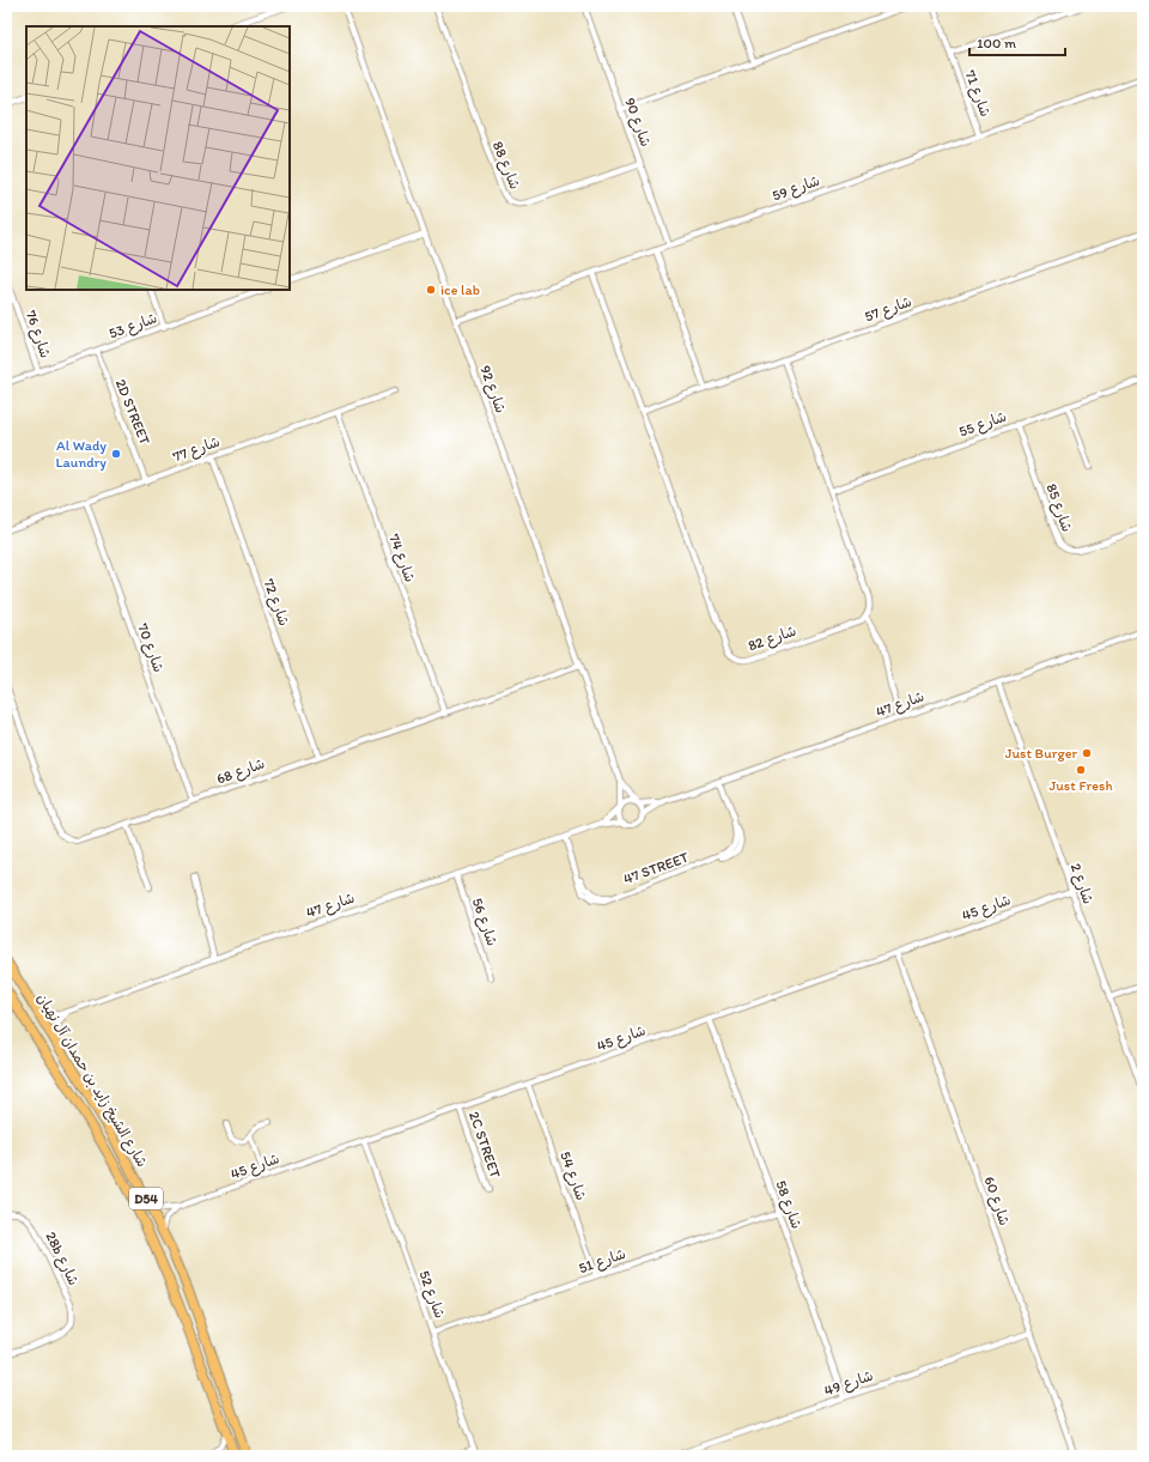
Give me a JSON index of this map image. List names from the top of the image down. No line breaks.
{"streets":{"main road":["شارع الشيخ زايد بن حمدان آل نهيان","D54"],"street":["شارع 71","شارع 90","شارع 88","شارع 59","شارع 57","شارع 53","شارع 76","شارع 92","2D STREET","شارع 55","شارع 77","شارع 85","شارع 74","شارع 72","شارع 82","شارع 70","شارع 47","شارع 68","47 STREET","شارع 2","شارع 45","شارع 56","2C STREET","شارع 54","شارع 60","شارع 58","28b شارع","شارع 51","شارع 52","شارع 49"]},"crossings":[["شارع 71","شارع 59"],["شارع 90","شارع 88"],["شارع 90","شارع 59"],["شارع 59","شارع 92"],["شارع 59","شارع 82"],["شارع 57","شارع 82"],["شارع 53","شارع 76"],["شارع 53","2D STREET"],["شارع 92","شارع 47"],["شارع 92","شارع 68"],["2D STREET","شارع 77"],["شارع 55","شارع 85"],["شارع 77","شارع 74"],["شارع 77","شارع 72"],["شارع 77","شارع 70"],["شارع 74","شارع 68"],["شارع 72","شارع 68"],["شارع 70","شارع 68"],["شارع 47","47 STREET"],["شارع 47","شارع 2"],["شارع 47","شارع 56"],["شارع 47","شارع الشيخ زايد بن حمدان آل نهيان"],["شارع 2","شارع 45"],["شارع 45","شارع الشيخ زايد بن حمدان آل نهيان"],["شارع 45","2C STREET"],["شارع 45","شارع 54"],["شارع 45","شارع 60"],["شارع 45","شارع 58"],["شارع 45","شارع 52"],["شارع 54","شارع 51"],["شارع 60","شارع 49"],["شارع 58","شارع 51"],["شارع 58","شارع 49"],["شارع 51","شارع 52"]],"places":["ice lab","Al Wady Laundry","Just Burger","Just Fresh"],"scale_bar":"100 m"}
